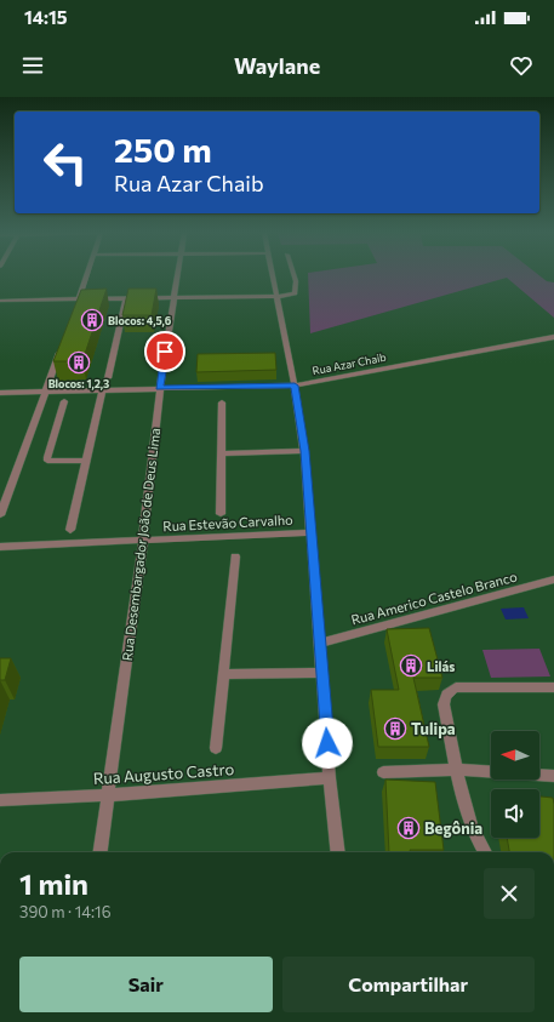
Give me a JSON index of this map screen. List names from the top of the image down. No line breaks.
{"streets":{"street":["Rua Azar Chaib","Rua Estevão Carvalho","Rua Desembargador João de Deus Lima","Rua Americo Castelo Branco","Rua Augusto Castro"]},"crossings":[["Rua Azar Chaib","Rua Desembargador João de Deus Lima"],["Rua Estevão Carvalho","Rua Desembargador João de Deus Lima"],["Rua Desembargador João de Deus Lima","Rua Augusto Castro"]],"places":{"building":["Blocos: 4,5,6","Blocos: 1,2,3","Lilás","Tulipa","Begônia"]},"north":"left","page":{"status":"14:15","header":"Waylane","turn":["250 m","Rua Azar Chaib"],"heading":["1 min","390 m · 14:16"],"buttons":["Sair","Compartilhar"]}}
